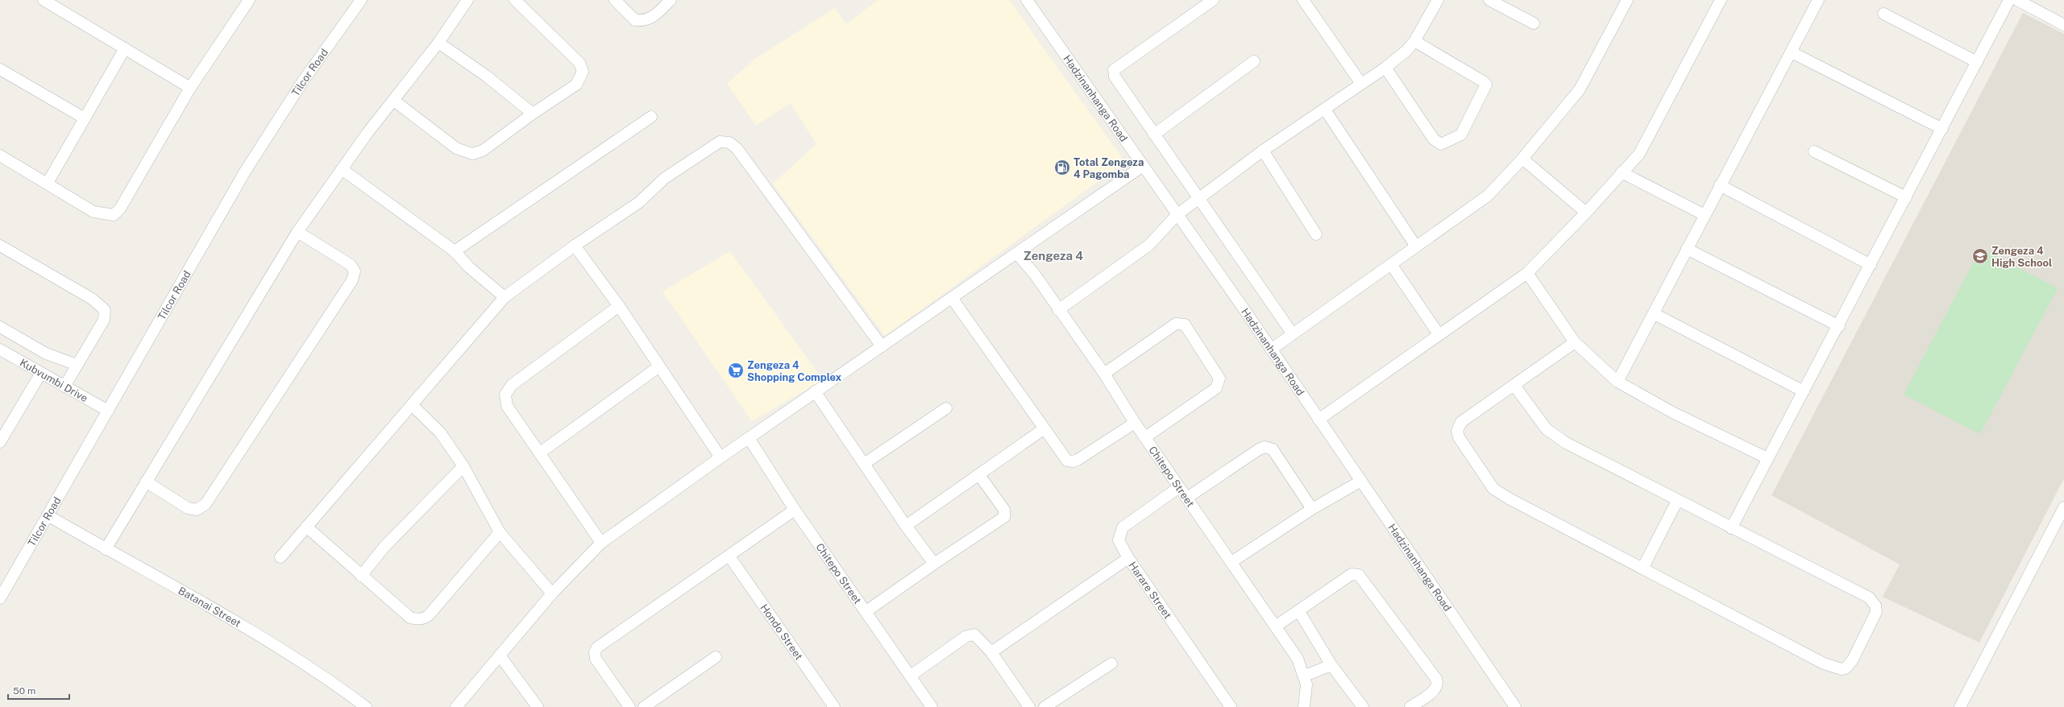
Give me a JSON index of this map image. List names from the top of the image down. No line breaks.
{"streets":{"street":["Tilcor Road","Hadzinanhanga Road","Kubvumbi Drive","Chitepo Street","Harare Street","Batanai Street","Hondo Street"]},"crossings":[["Tilcor Road","Kubvumbi Drive"],["Tilcor Road","Batanai Street"],["Chitepo Street","Harare Street"]],"districts":["Zengeza 4"],"places":{"fuel station":["Total Zengeza 4 Pagomba"],"school or university":["Zengeza 4 High School"],"supermarket":["Zengeza 4 Shopping Complex"]},"scale_bar":"50 m"}
